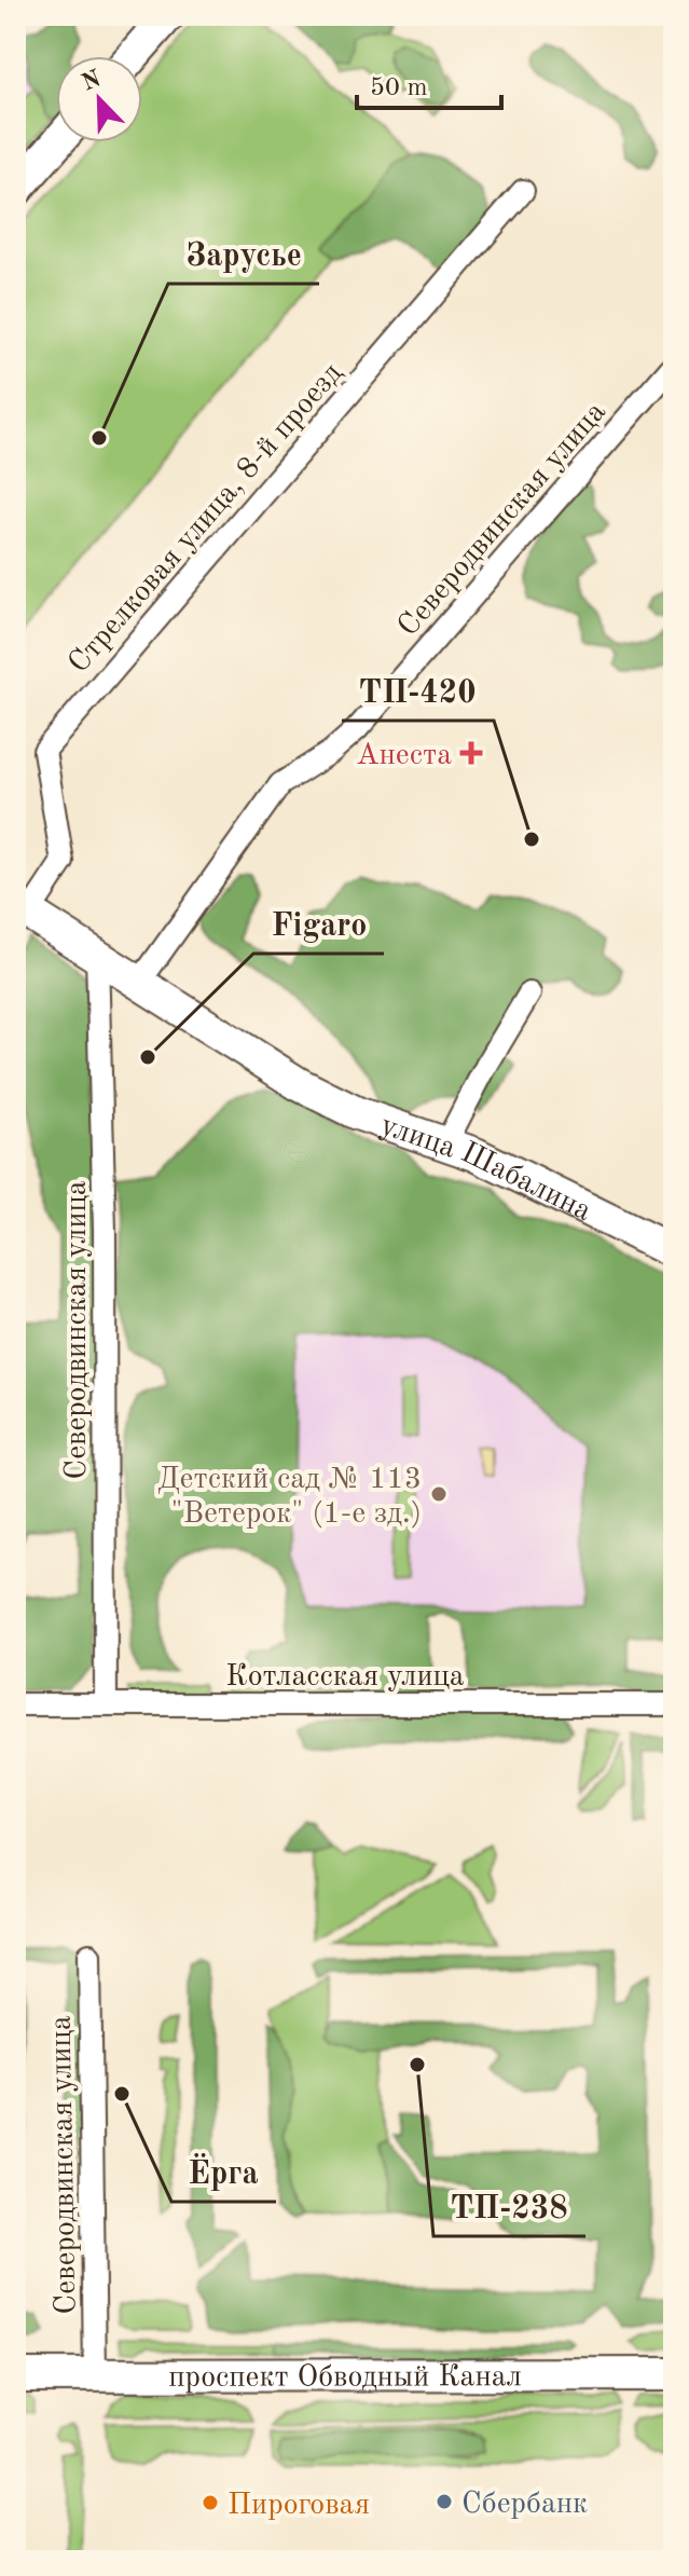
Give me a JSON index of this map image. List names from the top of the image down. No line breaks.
{"streets":{"street":["Стрелковая улица, 8-й проезд","Северодвинская улица","улица Шабалина","Котласская улица","проспект Обводный Канал"]},"crossings":[["Стрелковая улица, 8-й проезд","улица Шабалина"],["Северодвинская улица","улица Шабалина"],["Северодвинская улица","Котласская улица"],["Северодвинская улица","проспект Обводный Канал"]],"places":{"other":["Зарусье","ТП-420","Figaro","Детский сад № 113 \"Ветерок\" (1-е зд.)","ТП-238","Ёрга","Сбербанк","Пироговая"],"health":["Анеста"]},"scale_bar":"50 m","north":"top left"}
